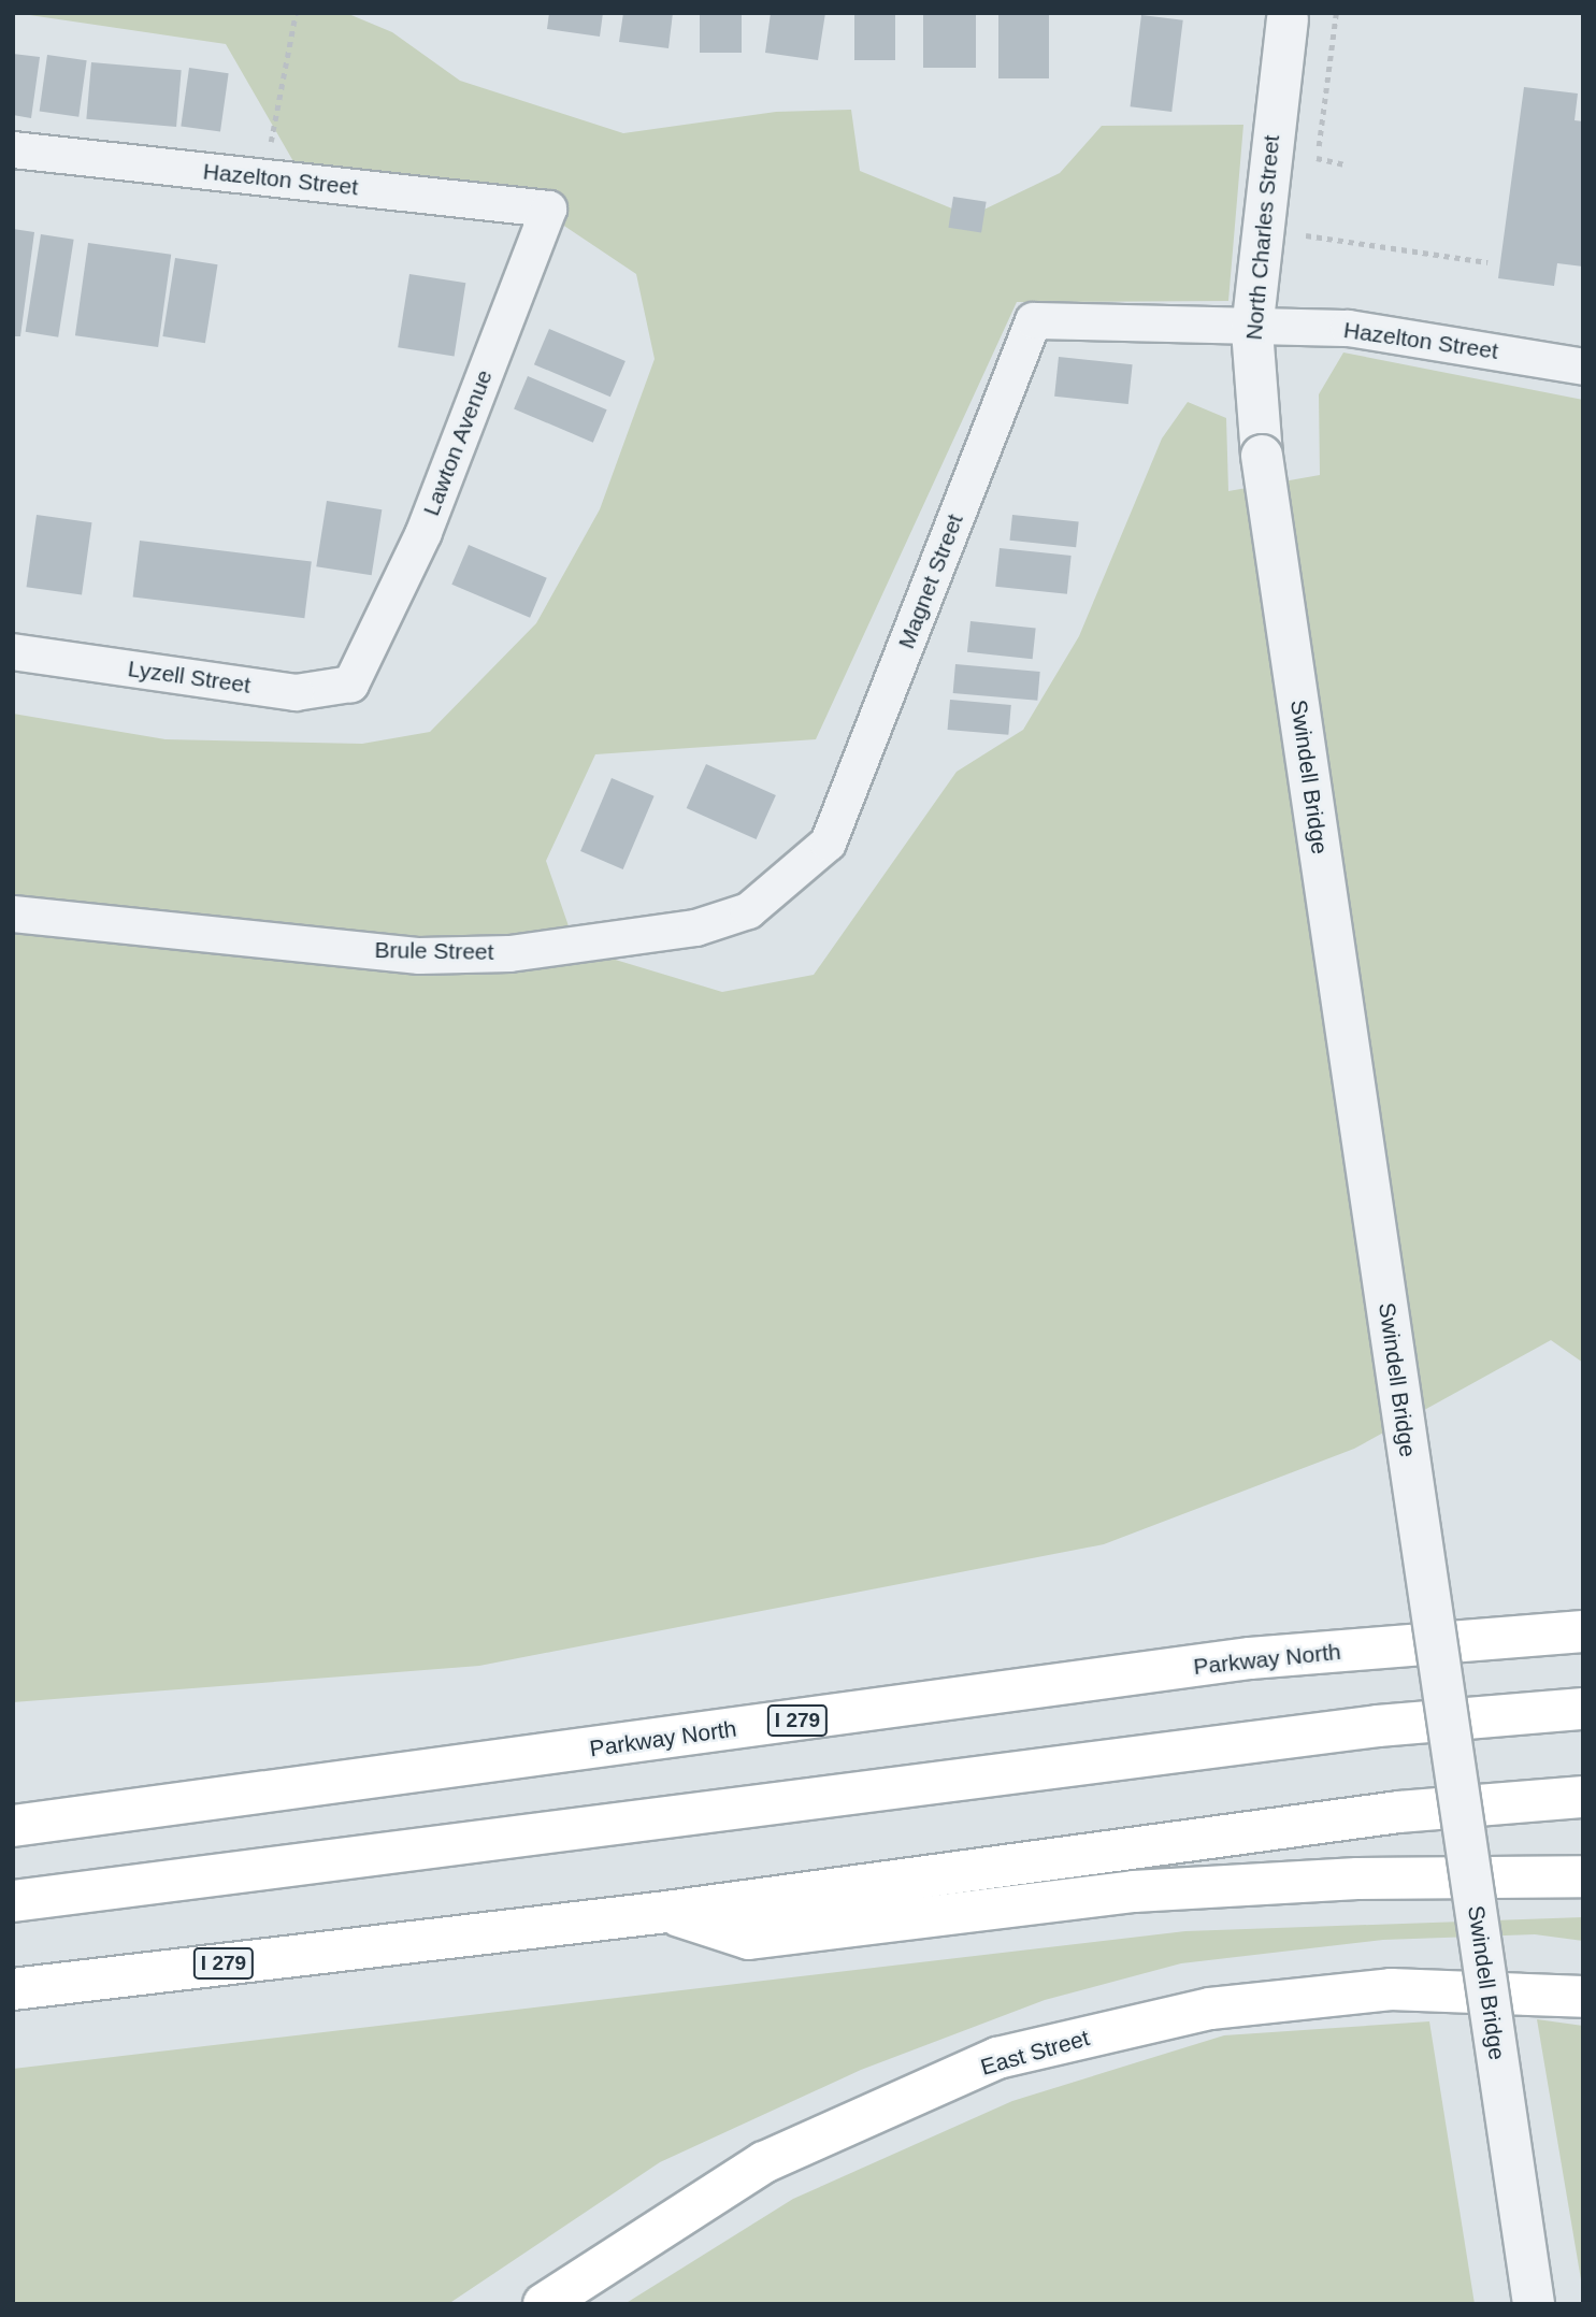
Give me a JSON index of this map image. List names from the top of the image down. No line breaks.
{"streets":{"main road":["Parkway North","I 279","East Street"],"street":["Hazelton Street","North Charles Street","Lawton Avenue","Magnet Street","Lyzell Street","Swindell Bridge","Brule Street"]},"crossings":[["Hazelton Street","North Charles Street"],["Hazelton Street","Lawton Avenue"],["Hazelton Street","Magnet Street"],["North Charles Street","Swindell Bridge"],["Lawton Avenue","Lyzell Street"],["Magnet Street","Brule Street"]]}
